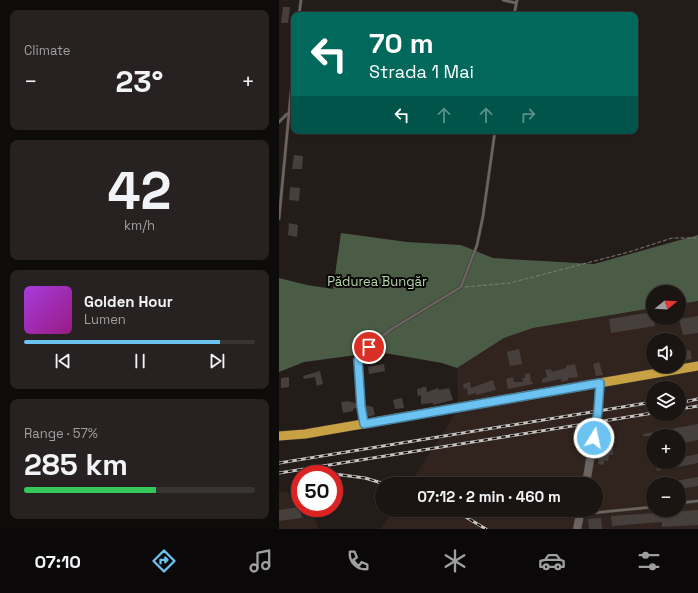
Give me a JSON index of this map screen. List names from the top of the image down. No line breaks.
{"parks":["Pădurea Bungăr"],"north":"right","page":{"tile":["Climate",["42","km/h"],["Range · 57%","285 km"]],"turn":["70 m","Strada 1 Mai"],"heat":["−","23°","+"],"map_buttons":["+","−"],"song":["Golden Hour","Lumen"],"limit":"50","trip":"07:12 · 2 min · 460 m","tabs":"07:10"}}
